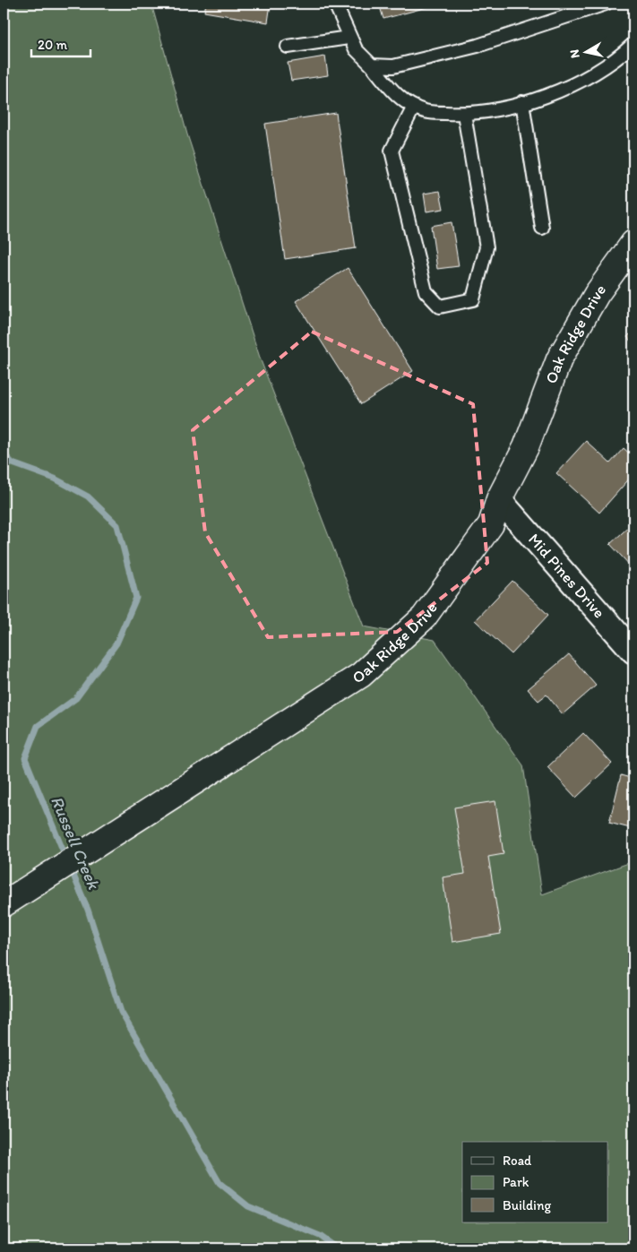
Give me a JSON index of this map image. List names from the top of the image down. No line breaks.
{"streets":{"street":["Oak Ridge Drive","Mid Pines Drive"]},"crossings":[["Oak Ridge Drive","Mid Pines Drive"]],"water":["Russell Creek"],"legend":["Road","Park","Building"],"scale_bar":"20 m","north":"left"}
